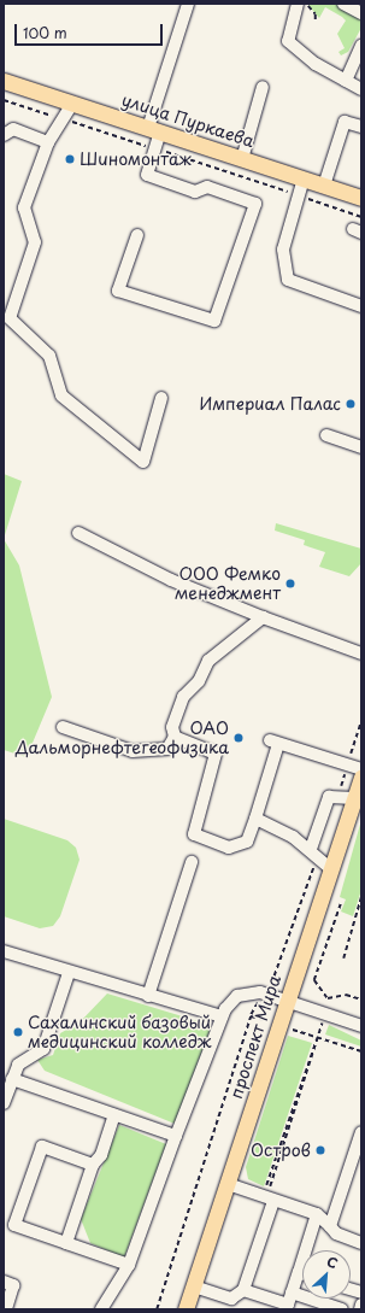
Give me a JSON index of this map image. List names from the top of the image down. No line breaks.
{"streets":{"main road":["улица Пуркаева","проспект Мира"]},"places":["Шиномонтаж","Империал Палас","ООО Фемко менеджмент","ОАО Дальморнефтегеофизика","Сахалинский базовый медицинский колледж","Остров"],"scale_bar":"100 m","north":"top right"}
